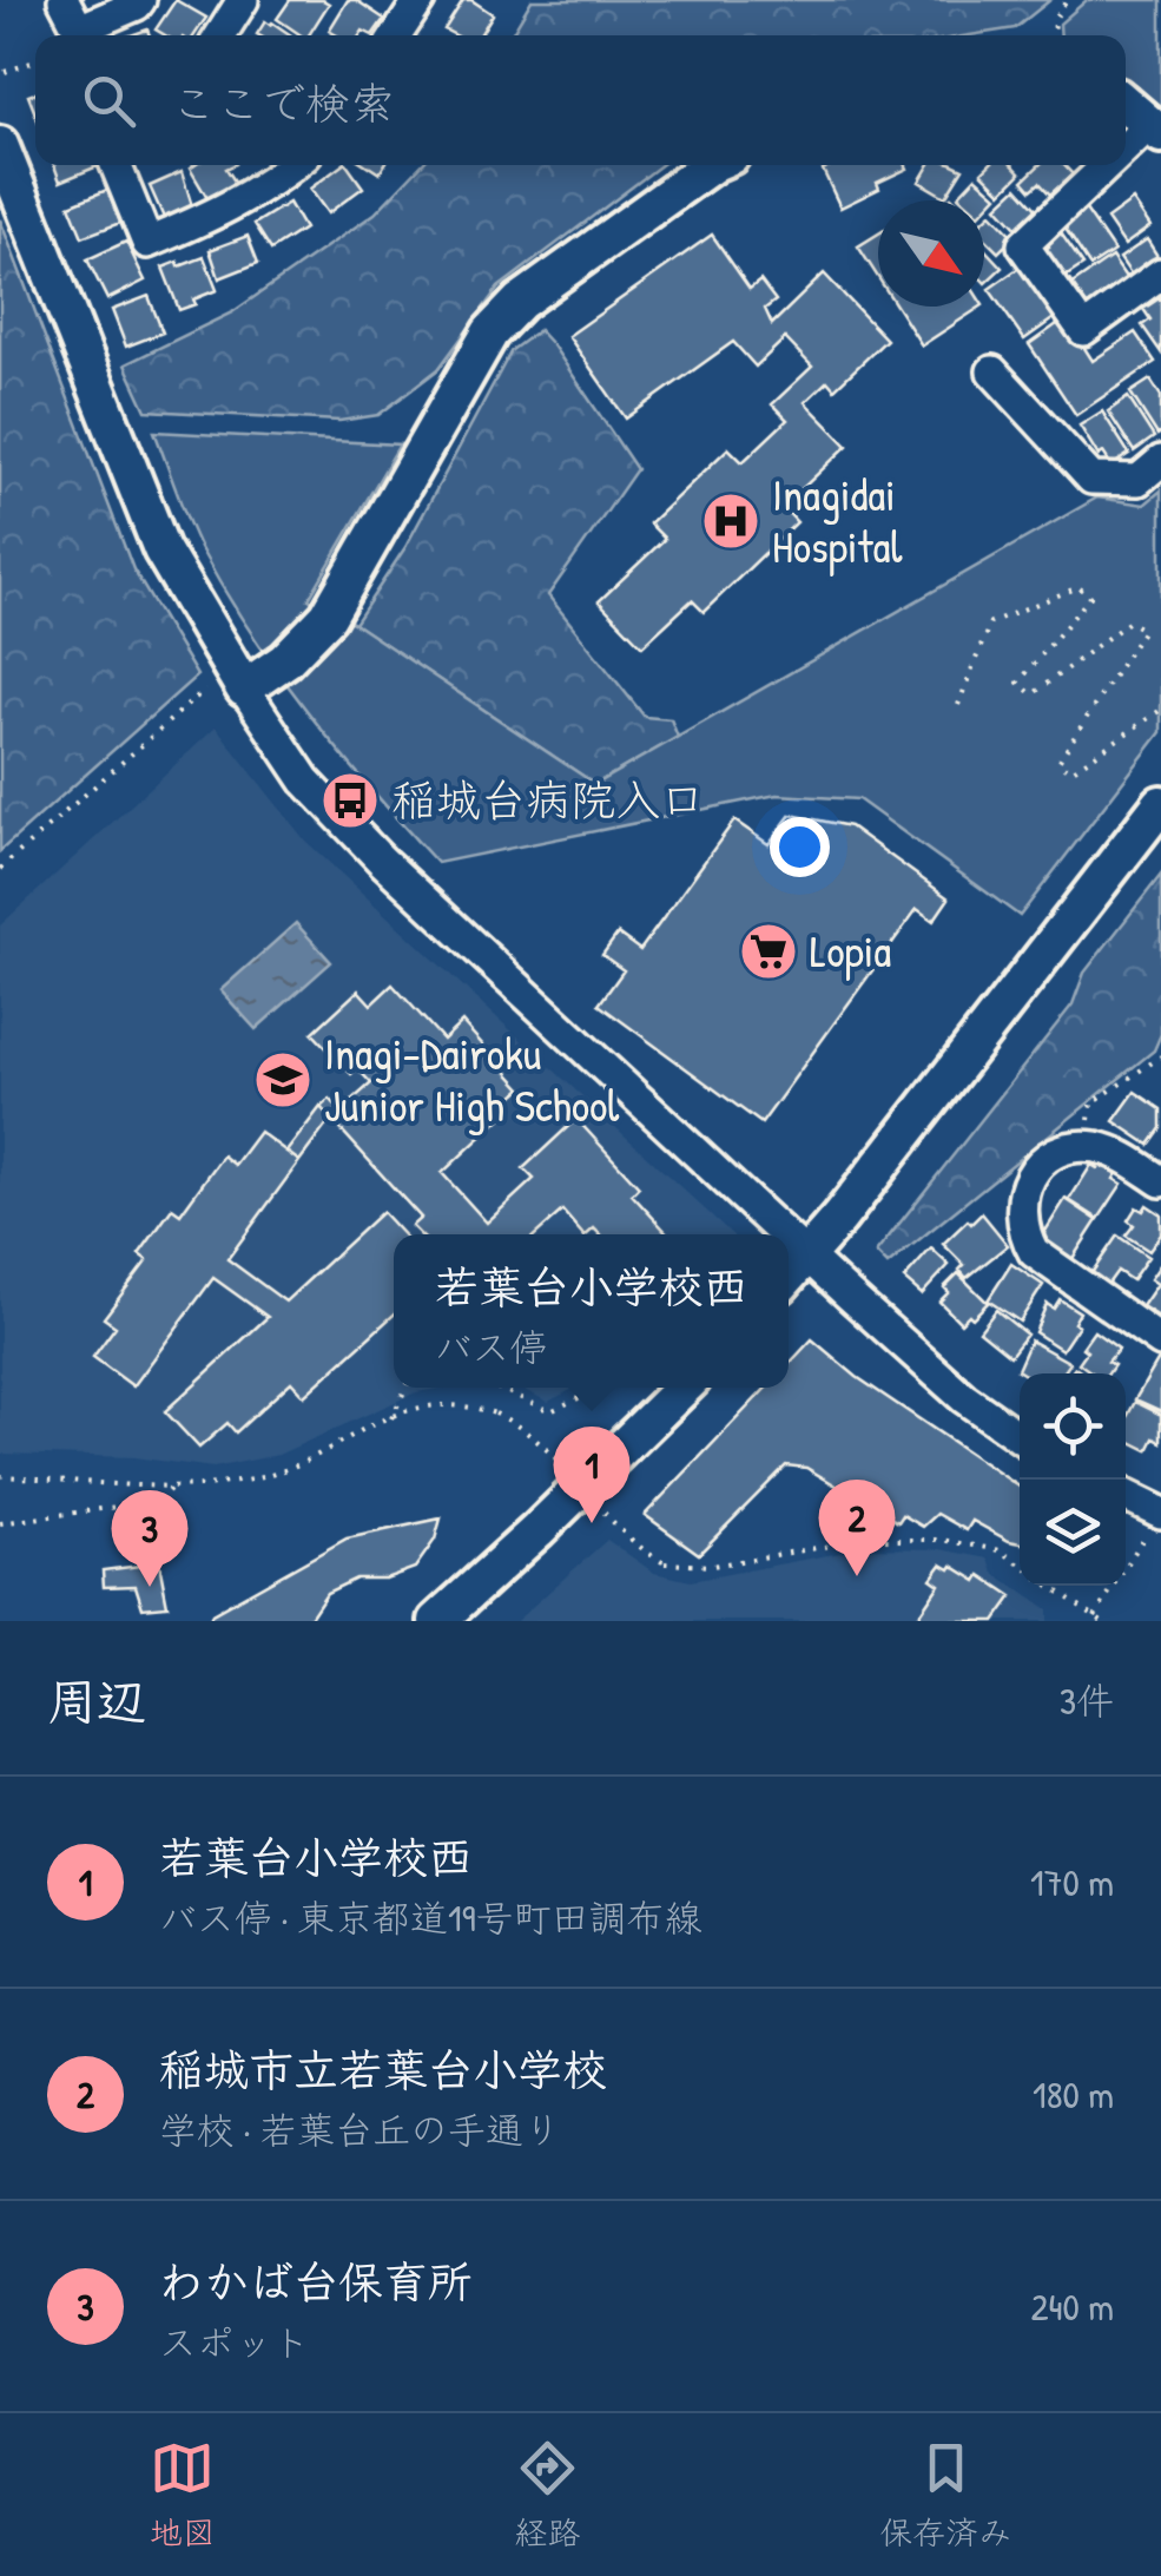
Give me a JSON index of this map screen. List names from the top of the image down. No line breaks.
{"places":{"hospital":["Inagidai Hospital"],"bus stop":["稲城台病院入口"],"supermarket":["Lopia"],"school or university":["Inagi-Dairoku Junior High School"]},"north":"bottom right","page":{"search":"ここで検索","popup":["若葉台小学校西","バス停"],"pins":["1","2","3"],"heading":["周辺","3件"],"list":[{"mark":"1","name":"若葉台小学校西","note":"バス停 · 東京都道19号町田調布線","value":"170 m"},{"mark":"2","name":"稲城市立若葉台小学校","note":"学校 · 若葉台丘の手通り","value":"180 m"},{"mark":"3","name":"わかば台保育所","note":"スポット","value":"240 m"}],"nav":["地図","経路","保存済み"]}}
